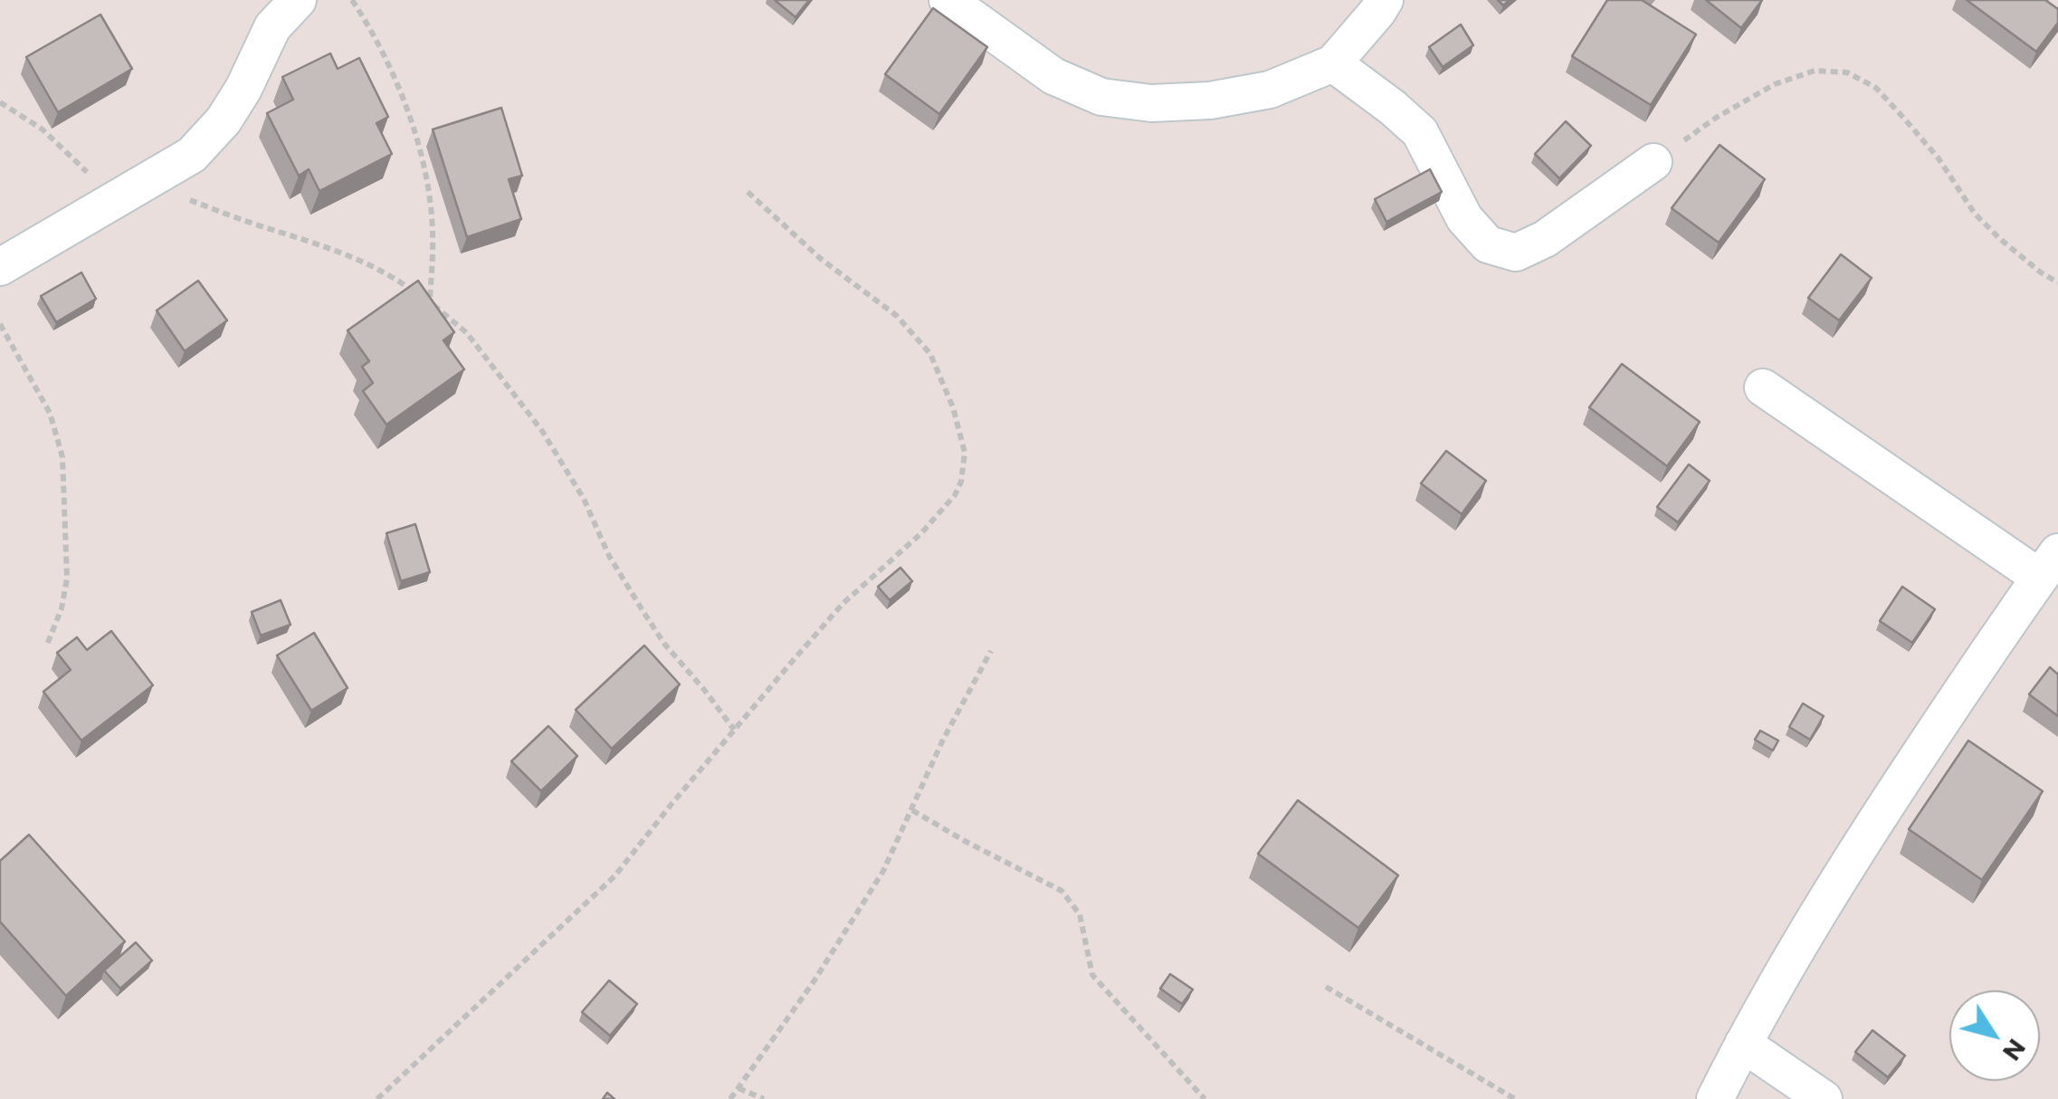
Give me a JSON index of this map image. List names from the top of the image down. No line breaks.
{"north":"bottom right"}
